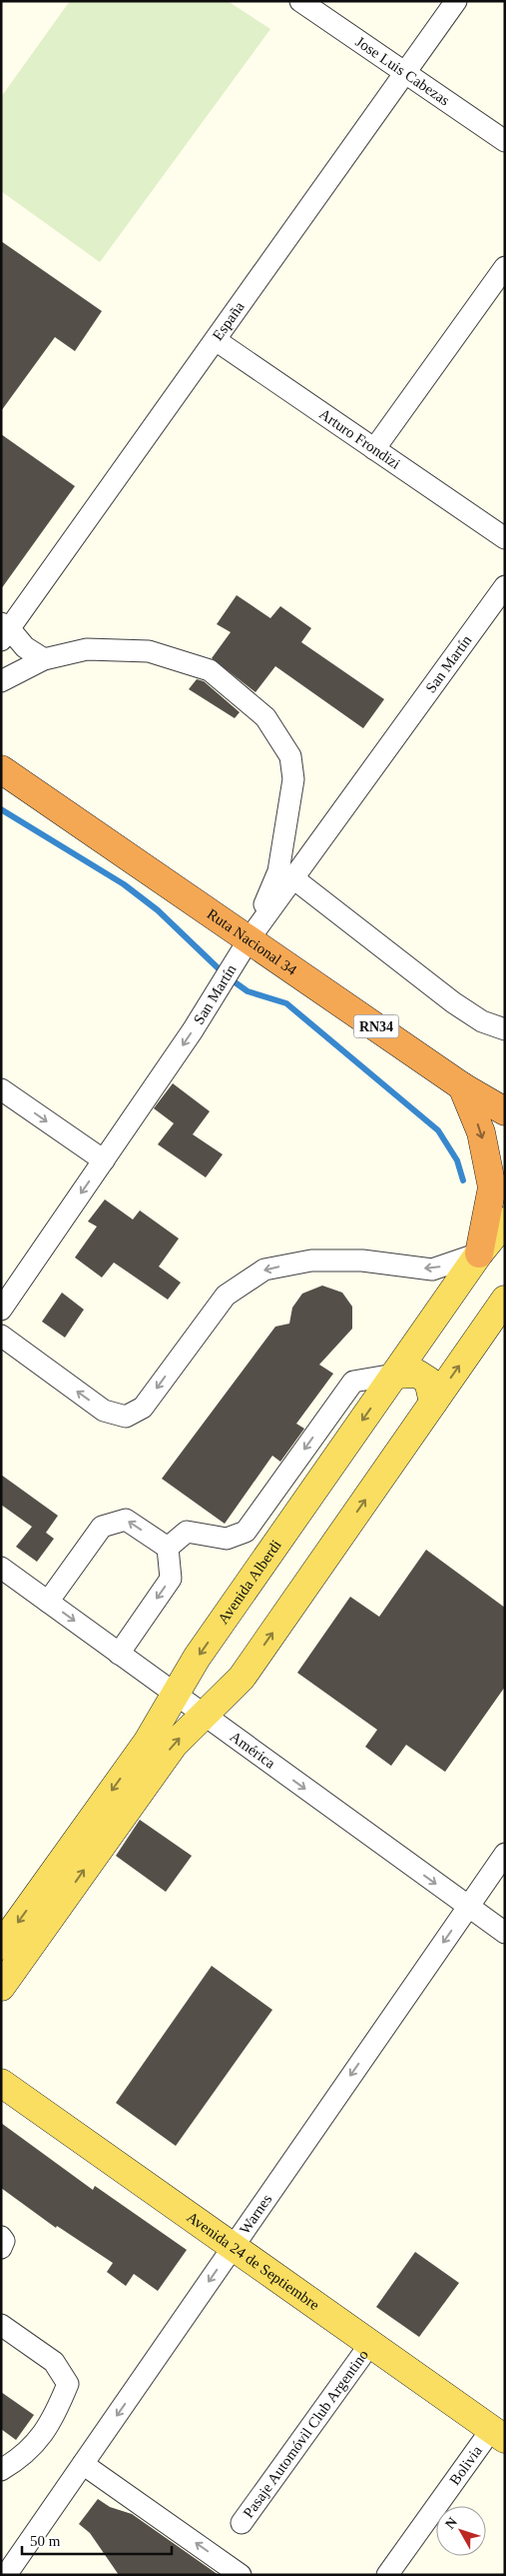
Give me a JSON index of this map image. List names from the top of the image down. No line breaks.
{"streets":{"highway":["Ruta Nacional 34","RN34"],"main road":["Avenida Alberdi","Avenida 24 de Septiembre"],"street":["Jose Luis Cabezas","España","Arturo Frondizi","San Martín","América","Warnes","Pasaje Automóvil Club Argentino","Bolivia"]},"crossings":[["Jose Luis Cabezas","España"],["España","Arturo Frondizi"],["San Martín","Ruta Nacional 34"],["Avenida Alberdi","América"],["América","Warnes"],["Warnes","Avenida 24 de Septiembre"],["Avenida 24 de Septiembre","Pasaje Automóvil Club Argentino"],["Avenida 24 de Septiembre","Bolivia"]],"one_way":["San Martín","América","Warnes"],"scale_bar":"50 m","north":"top left"}
